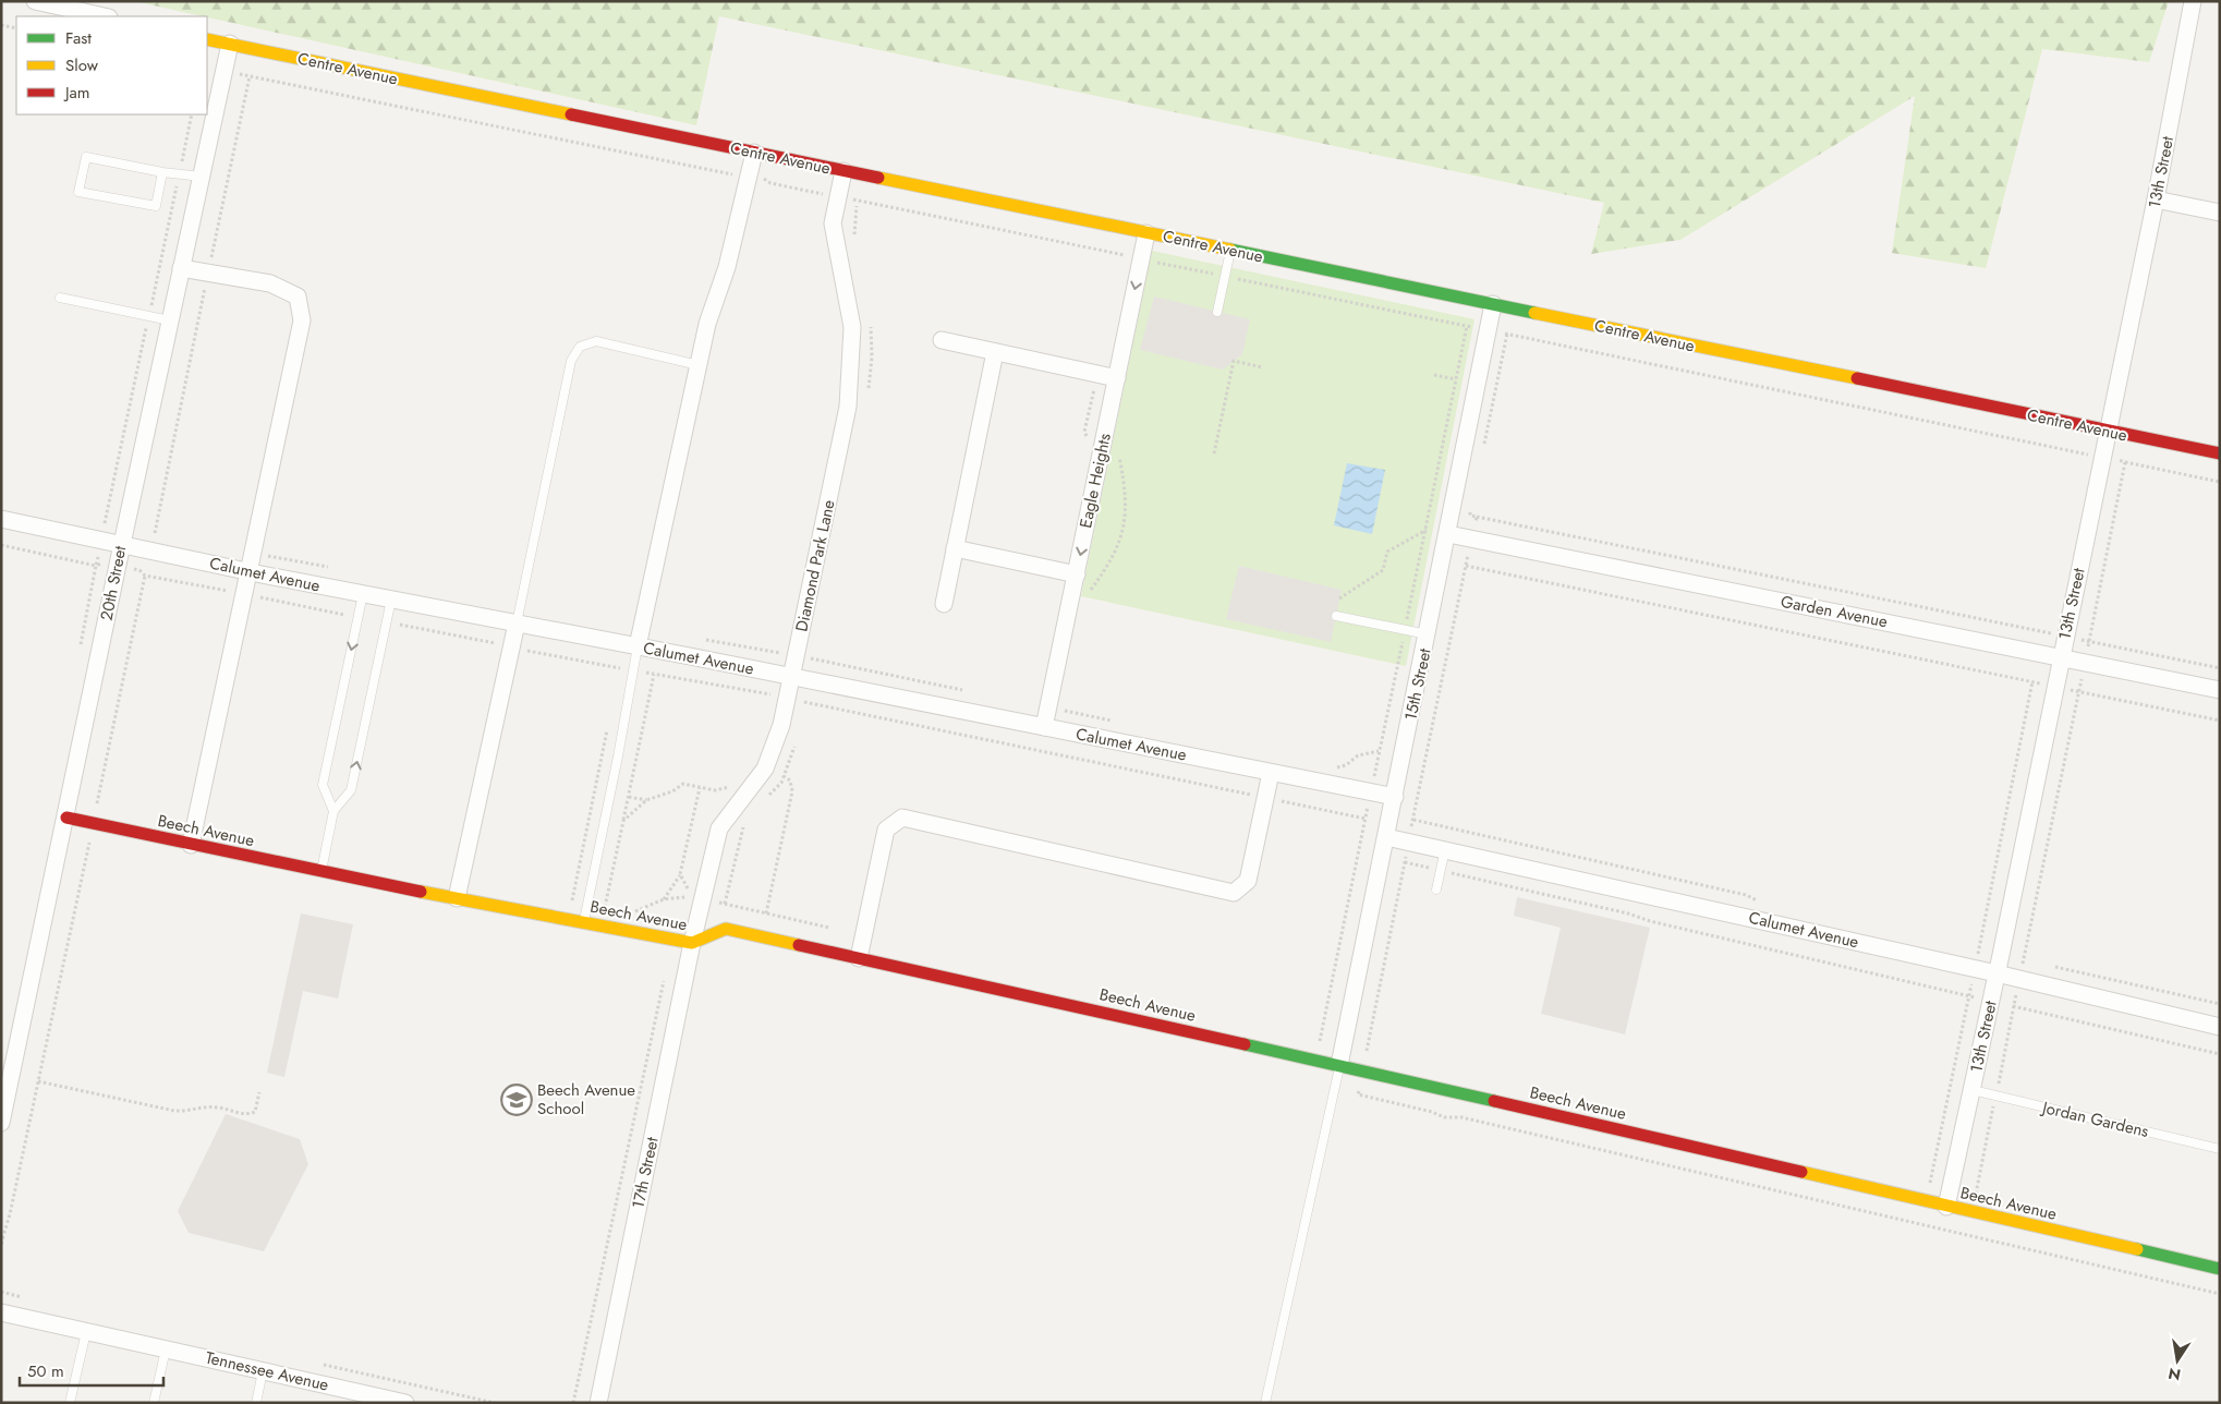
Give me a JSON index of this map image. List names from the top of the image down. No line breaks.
{"streets":{"street":["Centre Avenue","13th Street","Eagle Heights","Diamond Park Lane","Calumet Avenue","20th Street","Garden Avenue","15th Street","Beech Avenue","17th Street","Tennessee Avenue"],"lane":["Jordan Gardens"]},"crossings":[["Centre Avenue","13th Street"],["Centre Avenue","Eagle Heights"],["Centre Avenue","Diamond Park Lane"],["Centre Avenue","20th Street"],["Centre Avenue","15th Street"],["13th Street","Calumet Avenue"],["13th Street","Garden Avenue"],["13th Street","Beech Avenue"],["13th Street","Jordan Gardens"],["Eagle Heights","Calumet Avenue"],["Diamond Park Lane","Calumet Avenue"],["Diamond Park Lane","Beech Avenue"],["Diamond Park Lane","17th Street"],["Calumet Avenue","20th Street"],["Calumet Avenue","15th Street"],["20th Street","Beech Avenue"],["Garden Avenue","15th Street"],["15th Street","Beech Avenue"],["Beech Avenue","17th Street"]],"places":{"school or university":["Beech Avenue School"]},"legend":["Fast","Slow","Jam"],"scale_bar":"50 m","north":"bottom"}
